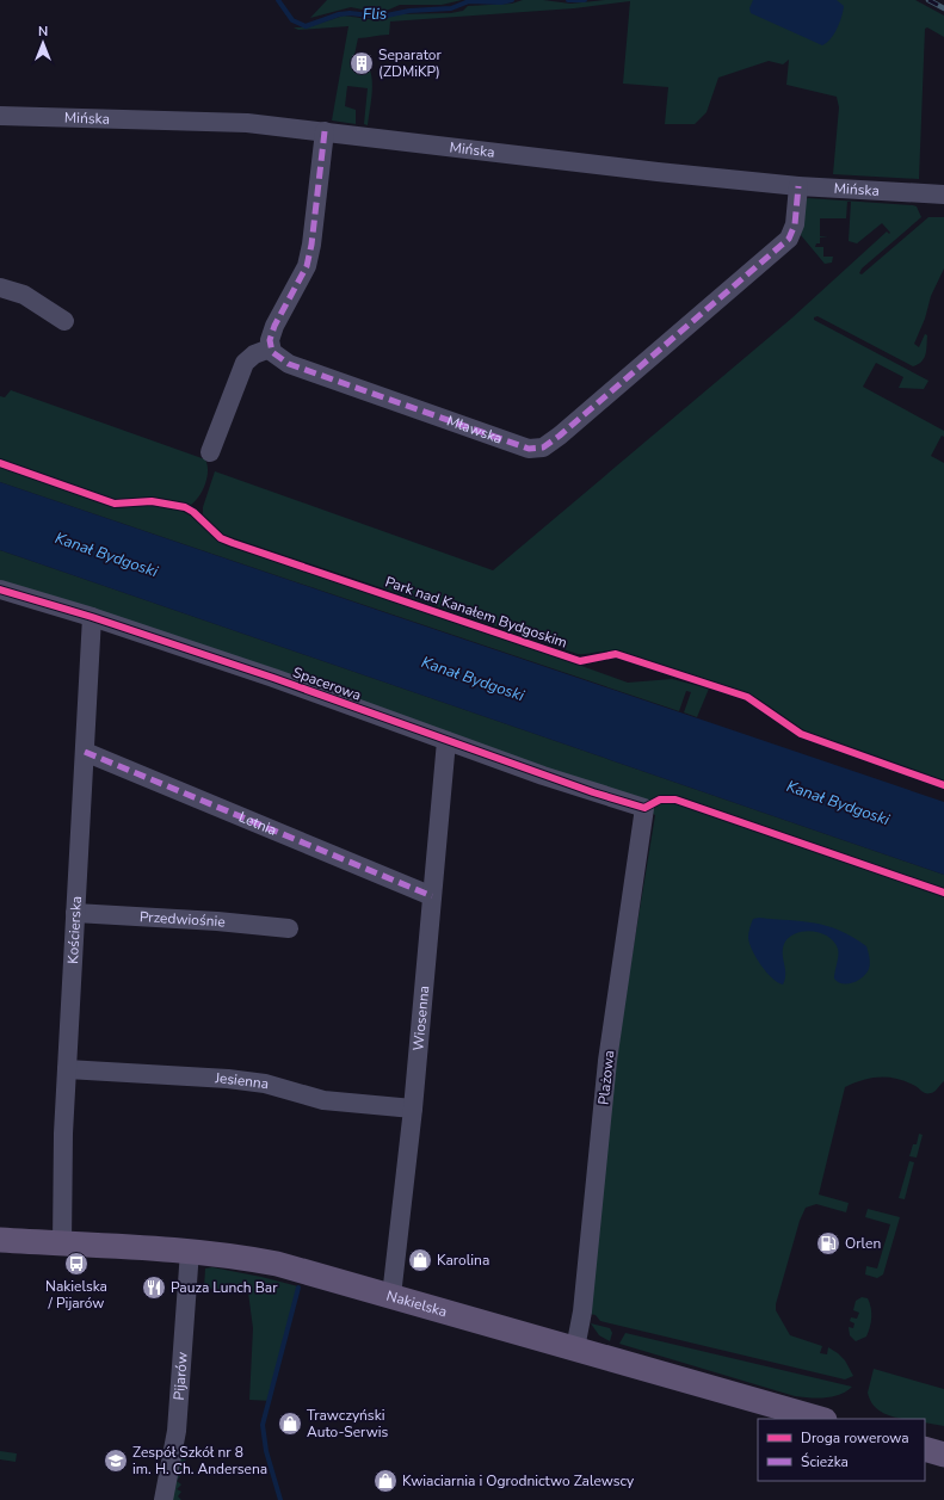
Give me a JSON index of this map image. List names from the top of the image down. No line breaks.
{"streets":{"main road":["Nakielska"],"street":["Mińska","Mławska","Spacerowa","Letnia","Przedwiośnie","Kościerska","Wiosenna","Plażowa","Jesienna","Pijarów"],"cycle path":["Park nad Kanałem Bydgoskim"]},"crossings":[["Mińska","Mławska"],["Spacerowa","Kościerska"],["Spacerowa","Wiosenna"],["Spacerowa","Plażowa"],["Letnia","Kościerska"],["Letnia","Wiosenna"],["Przedwiośnie","Kościerska"],["Kościerska","Jesienna"],["Kościerska","Nakielska"],["Wiosenna","Jesienna"],["Wiosenna","Nakielska"],["Plażowa","Nakielska"],["Nakielska","Pijarów"]],"water":["Flis","Kanał Bydgoski"],"places":{"building":["Separator (ZDMiKP)"],"fuel station":["Orlen"],"shop":["Karolina","Trawczyński Auto-Serwis","Kwiaciarnia i Ogrodnictwo Zalewscy"],"bus stop":["Nakielska / Pijarów"],"restaurant":["Pauza Lunch Bar"],"school or university":["Zespół Szkół nr 8 im. H. Ch. Andersena"]},"legend":["Droga rowerowa","Ścieżka"],"north":"top"}
